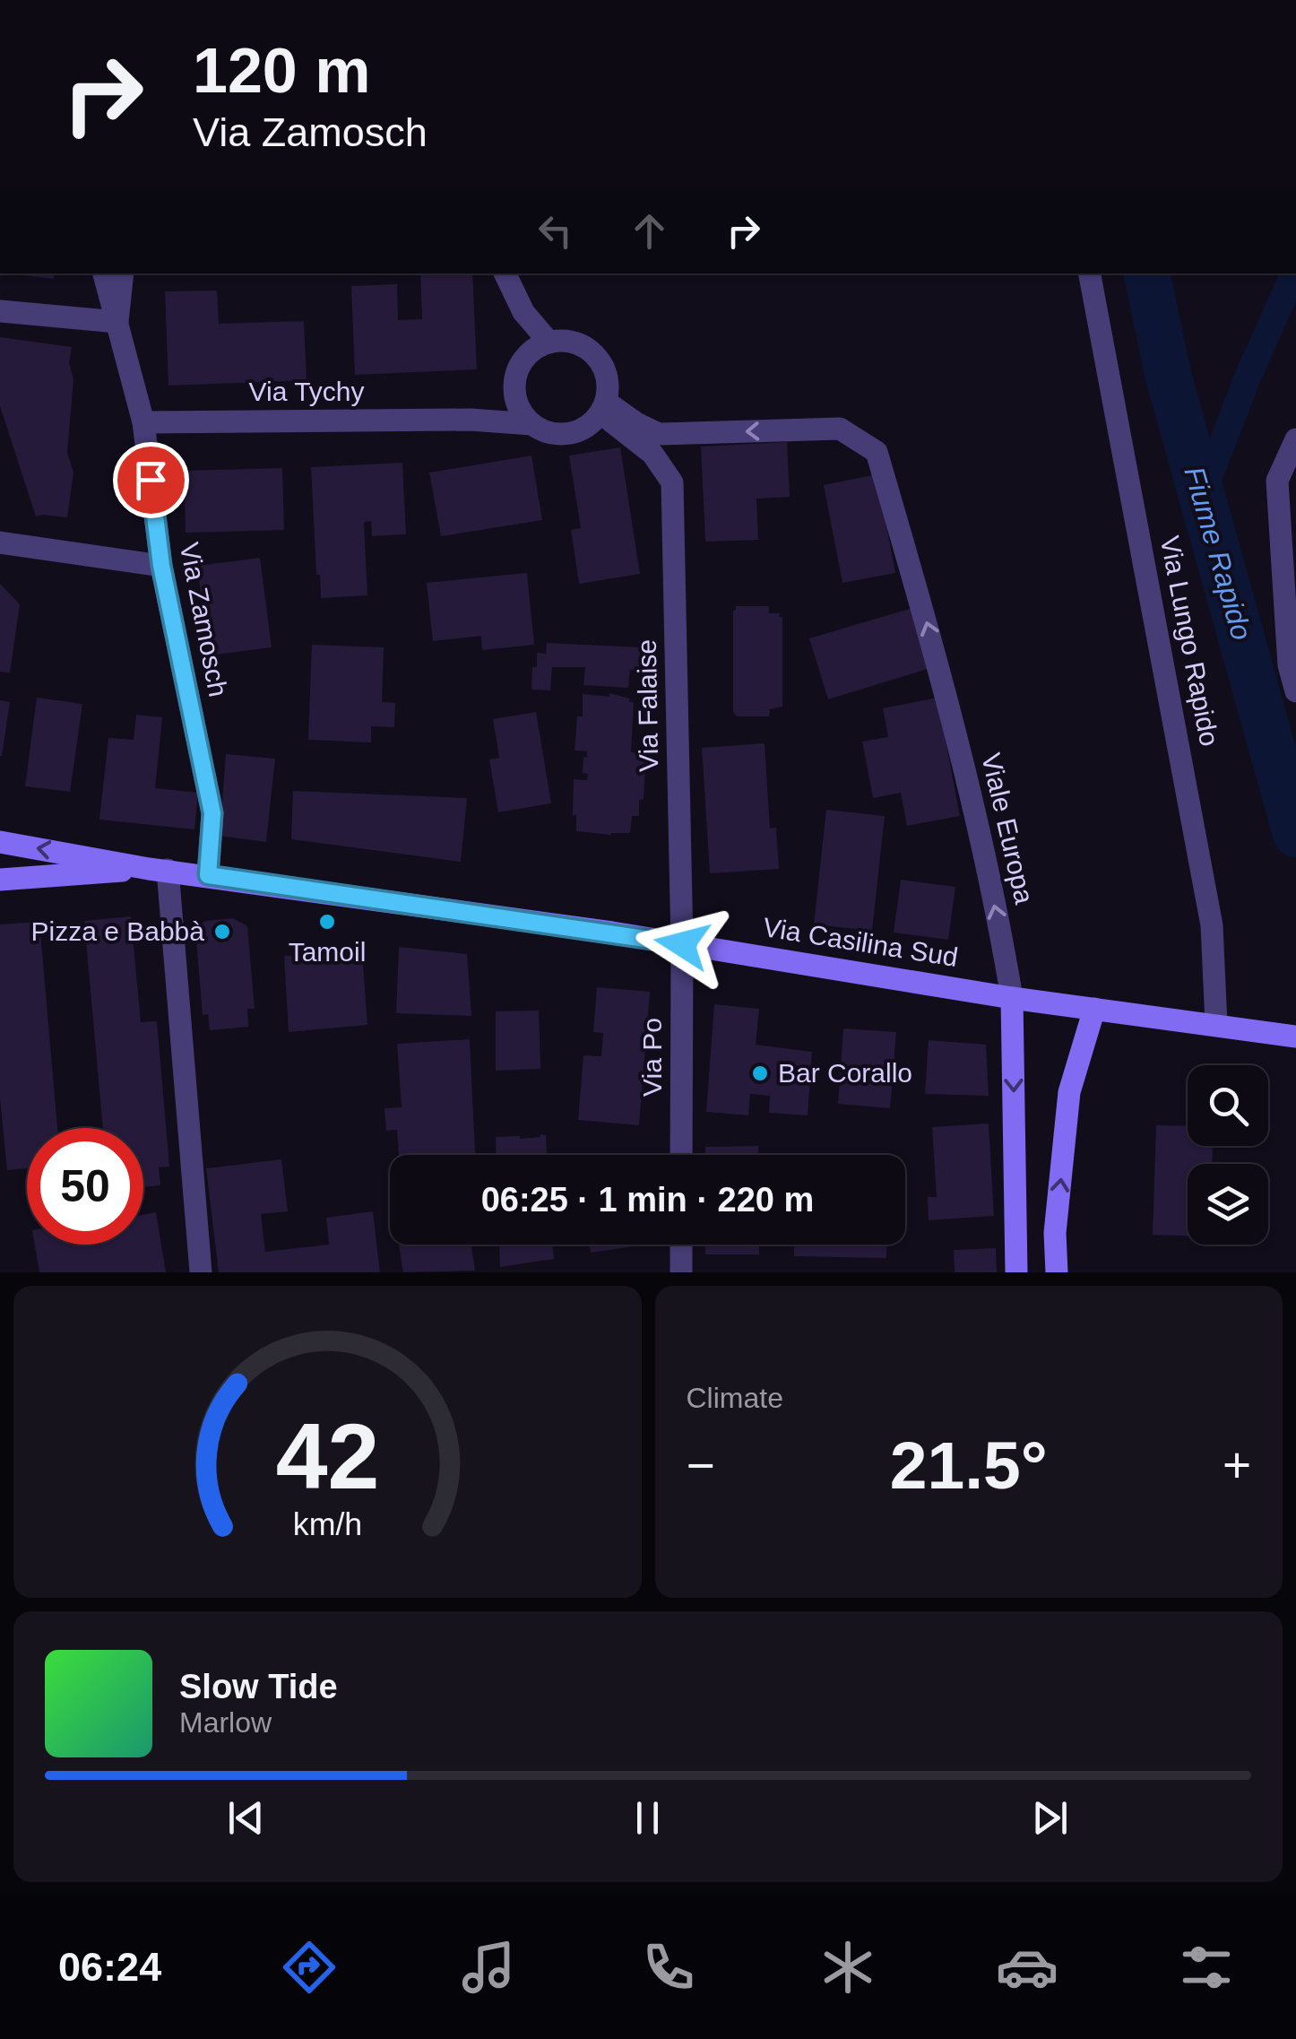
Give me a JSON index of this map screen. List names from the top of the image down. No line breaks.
{"streets":{"main road":["Viale Europa","Via Casilina Sud"],"street":["Via Tychy","Via Zamosch","Via Lungo Rapido","Via Falaise","Via Po"]},"crossings":[["Via Tychy","Via Zamosch"],["Via Tychy","Via Falaise"],["Via Tychy","Viale Europa"],["Via Zamosch","Via Casilina Sud"],["Via Lungo Rapido","Via Casilina Sud"],["Via Falaise","Viale Europa"],["Via Falaise","Via Casilina Sud"],["Via Falaise","Via Po"],["Viale Europa","Via Casilina Sud"],["Via Casilina Sud","Via Po"]],"water":["Fiume Rapido"],"places":["Tamoil","Pizza e Babbà","Bar Corallo"],"page":{"turn":["120 m","Via Zamosch"],"limit":"50","trip":"06:25 · 1 min · 220 m","tile":"Climate","heat":["−","21.5°","+"],"song":["Slow Tide","Marlow"],"tabs":"06:24","gauge":["42","km/h"]}}
